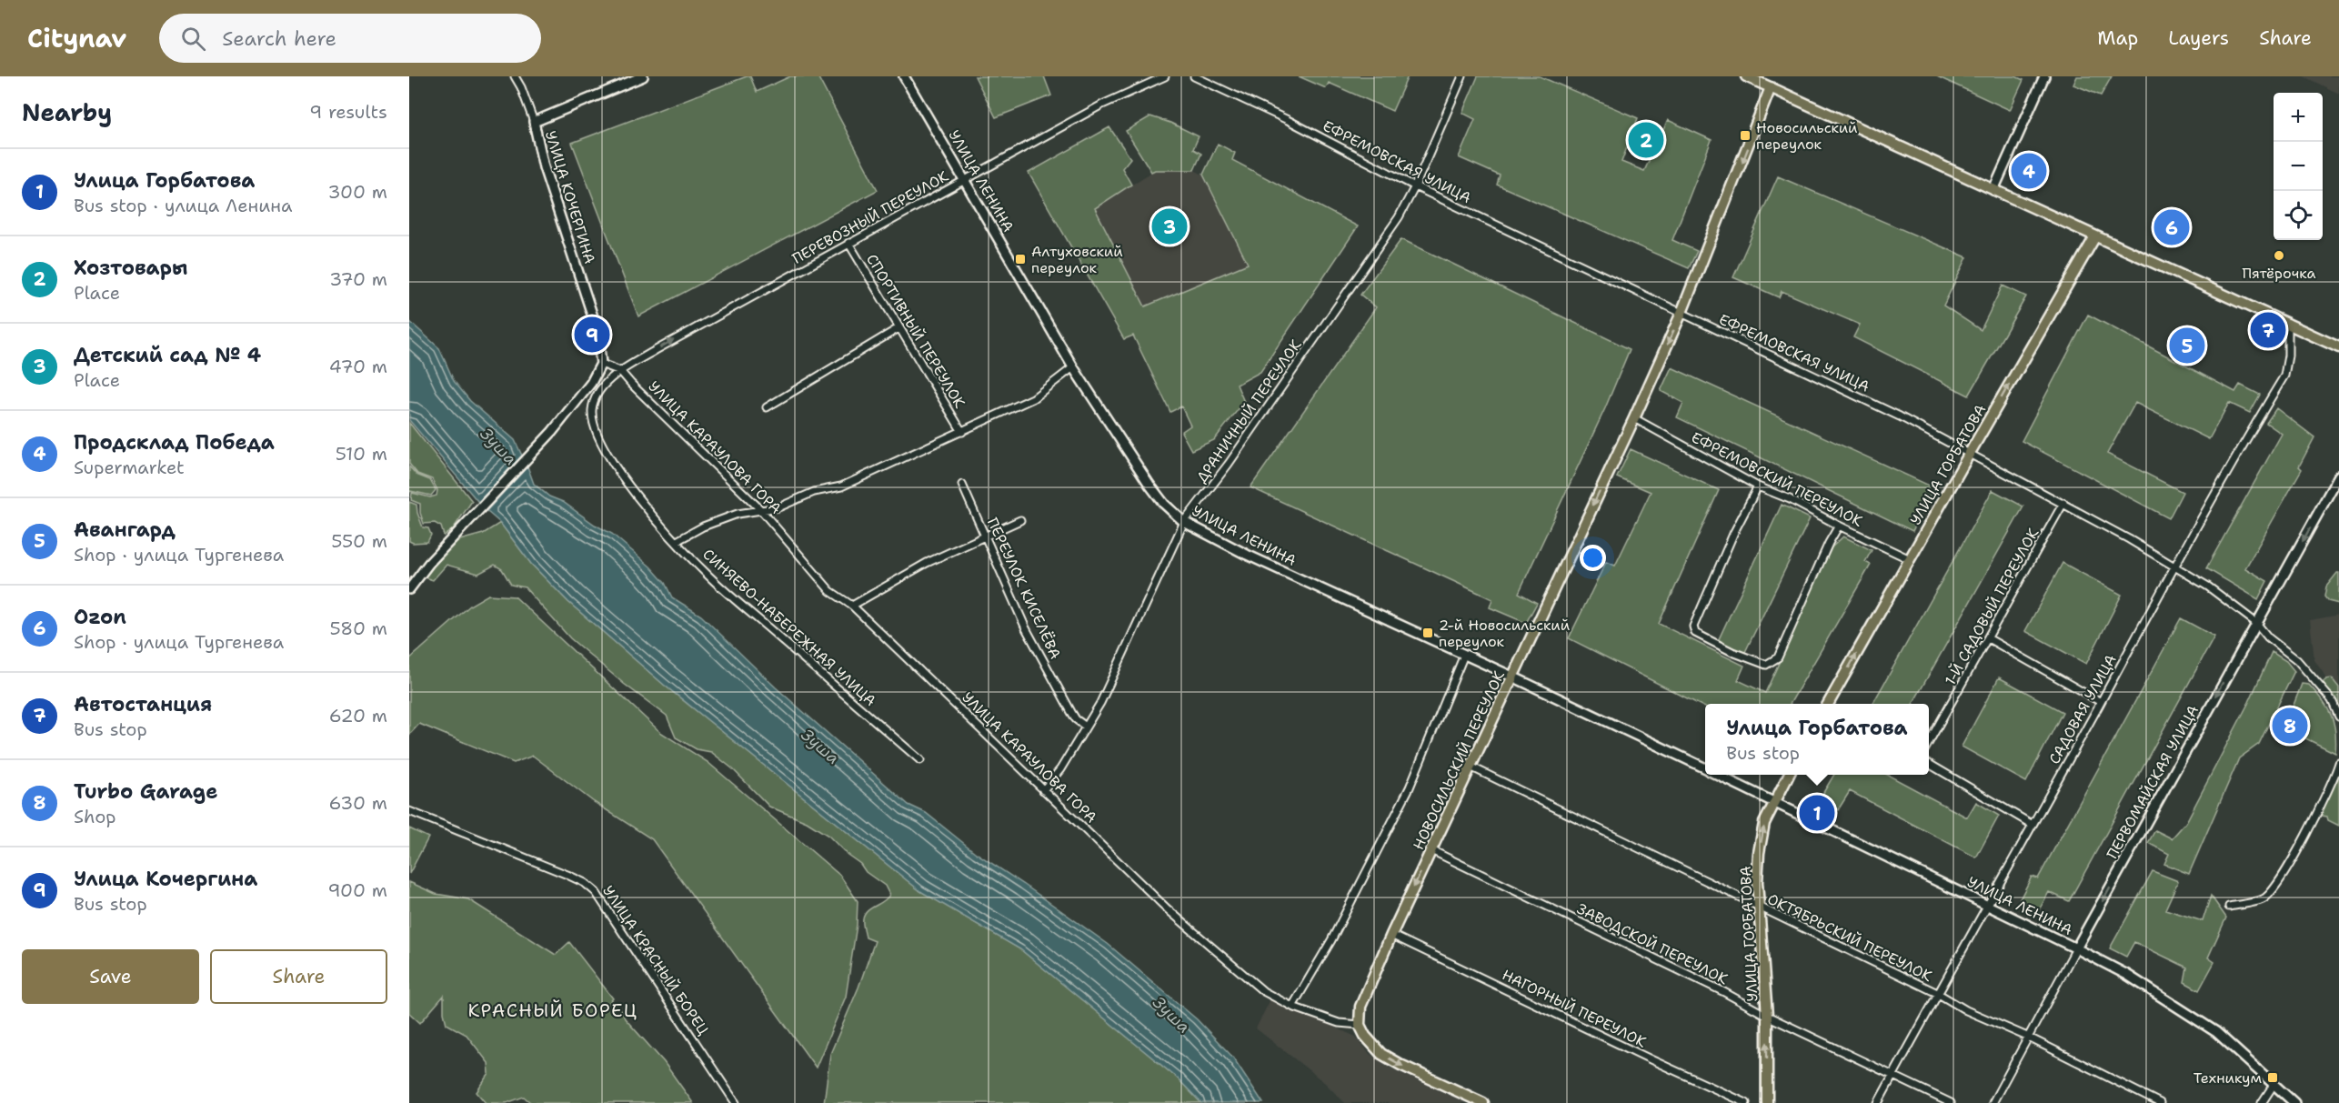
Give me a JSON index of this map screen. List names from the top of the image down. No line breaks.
{"streets":{"main road":["УЛИЦА ЛЕНИНА","УЛИЦА КОЧЕРГИНА","УЛИЦА ГОРБАТОВА","НОВОСИЛЬСКИЙ ПЕРЕУЛОК","ПЕРВОМАЙСКАЯ УЛИЦА"],"street":["ЕФРЕМОВСКАЯ УЛИЦА","ПЕРЕВОЗНЫЙ ПЕРЕУЛОК","СПОРТИВНЫЙ ПЕРЕУЛОК","ДРАНИЧНЫЙ ПЕРЕУЛОК","УЛИЦА КАРАУЛОВА ГОРА","ЕФРЕМОВСКИЙ ПЕРЕУЛОК","ПЕРЕУЛОК КИСЕЛЁВА","1-Й САДОВЫЙ ПЕРЕУЛОК","СИНЯЕВО-НАБЕРЕЖНАЯ УЛИЦА","САДОВАЯ УЛИЦА","ОКТЯБРЬСКИЙ ПЕРЕУЛОК","ЗАВОДСКОЙ ПЕРЕУЛОК","УЛИЦА КРАСНЫЙ БОРЕЦ","НАГОРНЫЙ ПЕРЕУЛОК"]},"crossings":[["ЕФРЕМОВСКАЯ УЛИЦА","ДРАНИЧНЫЙ ПЕРЕУЛОК"],["ЕФРЕМОВСКАЯ УЛИЦА","УЛИЦА ГОРБАТОВА"],["ЕФРЕМОВСКАЯ УЛИЦА","1-Й САДОВЫЙ ПЕРЕУЛОК"],["ЕФРЕМОВСКАЯ УЛИЦА","САДОВАЯ УЛИЦА"],["ЕФРЕМОВСКАЯ УЛИЦА","НОВОСИЛЬСКИЙ ПЕРЕУЛОК"],["ЕФРЕМОВСКАЯ УЛИЦА","ПЕРВОМАЙСКАЯ УЛИЦА"],["УЛИЦА ЛЕНИНА","ПЕРЕВОЗНЫЙ ПЕРЕУЛОК"],["УЛИЦА ЛЕНИНА","ДРАНИЧНЫЙ ПЕРЕУЛОК"],["УЛИЦА ЛЕНИНА","УЛИЦА ГОРБАТОВА"],["УЛИЦА ЛЕНИНА","САДОВАЯ УЛИЦА"],["УЛИЦА ЛЕНИНА","НОВОСИЛЬСКИЙ ПЕРЕУЛОК"],["УЛИЦА ЛЕНИНА","ПЕРВОМАЙСКАЯ УЛИЦА"],["УЛИЦА КОЧЕРГИНА","УЛИЦА КАРАУЛОВА ГОРА"],["ПЕРЕВОЗНЫЙ ПЕРЕУЛОК","СПОРТИВНЫЙ ПЕРЕУЛОК"],["ПЕРЕВОЗНЫЙ ПЕРЕУЛОК","УЛИЦА КАРАУЛОВА ГОРА"],["ПЕРЕВОЗНЫЙ ПЕРЕУЛОК","СИНЯЕВО-НАБЕРЕЖНАЯ УЛИЦА"],["ДРАНИЧНЫЙ ПЕРЕУЛОК","УЛИЦА КАРАУЛОВА ГОРА"],["ДРАНИЧНЫЙ ПЕРЕУЛОК","ПЕРЕУЛОК КИСЕЛЁВА"],["УЛИЦА КАРАУЛОВА ГОРА","СИНЯЕВО-НАБЕРЕЖНАЯ УЛИЦА"],["УЛИЦА КАРАУЛОВА ГОРА","НОВОСИЛЬСКИЙ ПЕРЕУЛОК"],["УЛИЦА ГОРБАТОВА","ЕФРЕМОВСКИЙ ПЕРЕУЛОК"],["УЛИЦА ГОРБАТОВА","ОКТЯБРЬСКИЙ ПЕРЕУЛОК"],["УЛИЦА ГОРБАТОВА","ЗАВОДСКОЙ ПЕРЕУЛОК"],["ЕФРЕМОВСКИЙ ПЕРЕУЛОК","НОВОСИЛЬСКИЙ ПЕРЕУЛОК"],["САДОВАЯ УЛИЦА","ОКТЯБРЬСКИЙ ПЕРЕУЛОК"],["САДОВАЯ УЛИЦА","ЗАВОДСКОЙ ПЕРЕУЛОК"],["НОВОСИЛЬСКИЙ ПЕРЕУЛОК","ОКТЯБРЬСКИЙ ПЕРЕУЛОК"],["НОВОСИЛЬСКИЙ ПЕРЕУЛОК","ЗАВОДСКОЙ ПЕРЕУЛОК"],["НОВОСИЛЬСКИЙ ПЕРЕУЛОК","НАГОРНЫЙ ПЕРЕУЛОК"],["ПЕРВОМАЙСКАЯ УЛИЦА","ОКТЯБРЬСКИЙ ПЕРЕУЛОК"]],"one_way":["ПЕРЕВОЗНЫЙ ПЕРЕУЛОК","УЛИЦА ГОРБАТОВА","НОВОСИЛЬСКИЙ ПЕРЕУЛОК","ПЕРВОМАЙСКАЯ УЛИЦА"],"districts":["КРАСНЫЙ БОРЕЦ"],"water":["Зуша"],"places":{"transit":["Новосильский переулок","Алтуховский переулок","2-й Новосильский переулок","Техникум"],"other":["Пятёрочка"]},"page":{"header":"Citynav","search":"Search here","nav":["Map","Layers","Share"],"heading":["Nearby","9 results"],"map_buttons":["+","−"],"pins":["2","4","3","6","7","9","5","8","1"],"list":[{"mark":"1","name":"Улица Горбатова","note":"Bus stop · улица Ленина","value":"300 m"},{"mark":"2","name":"Хозтовары","note":"Place","value":"370 m"},{"mark":"3","name":"Детский сад № 4","note":"Place","value":"470 m"},{"mark":"4","name":"Продсклад Победа","note":"Supermarket","value":"510 m"},{"mark":"5","name":"Авангард","note":"Shop · улица Тургенева","value":"550 m"},{"mark":"6","name":"Ozon","note":"Shop · улица Тургенева","value":"580 m"},{"mark":"7","name":"Автостанция","note":"Bus stop","value":"620 m"},{"mark":"8","name":"Turbo Garage","note":"Shop","value":"630 m"},{"mark":"9","name":"Улица Кочергина","note":"Bus stop","value":"900 m"}],"popup":["Улица Горбатова","Bus stop"],"buttons":["Save","Share"]}}
